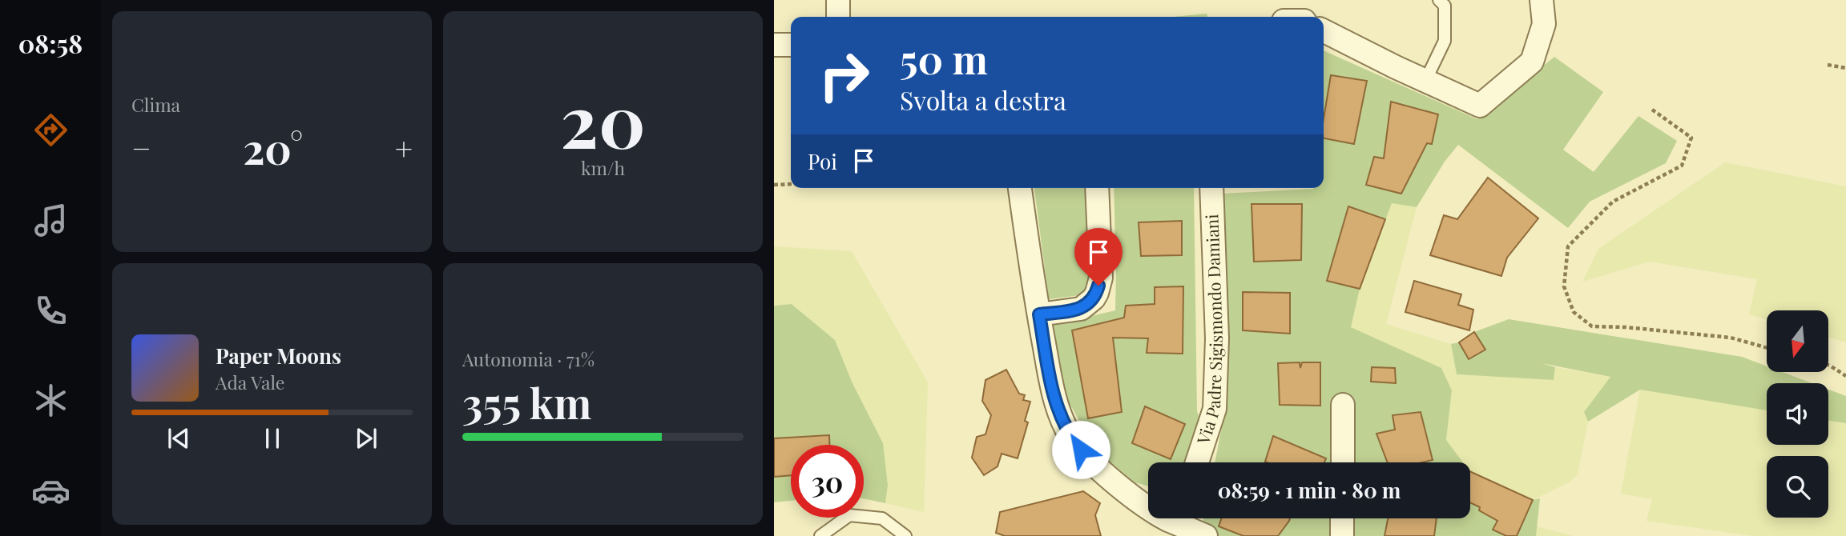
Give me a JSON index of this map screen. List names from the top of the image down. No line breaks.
{"streets":{"street":["Via Padre Sigismondo Damiani"]},"north":"bottom","page":{"tabs":"08:58","tile":["Clima",["20","km/h"],["Autonomia · 71%","355 km"]],"turn":["50 m","Svolta a destra"],"heat":["−","20°","+"],"then":"Poi","song":["Paper Moons","Ada Vale"],"limit":"30","trip":"08:59 · 1 min · 80 m"}}
